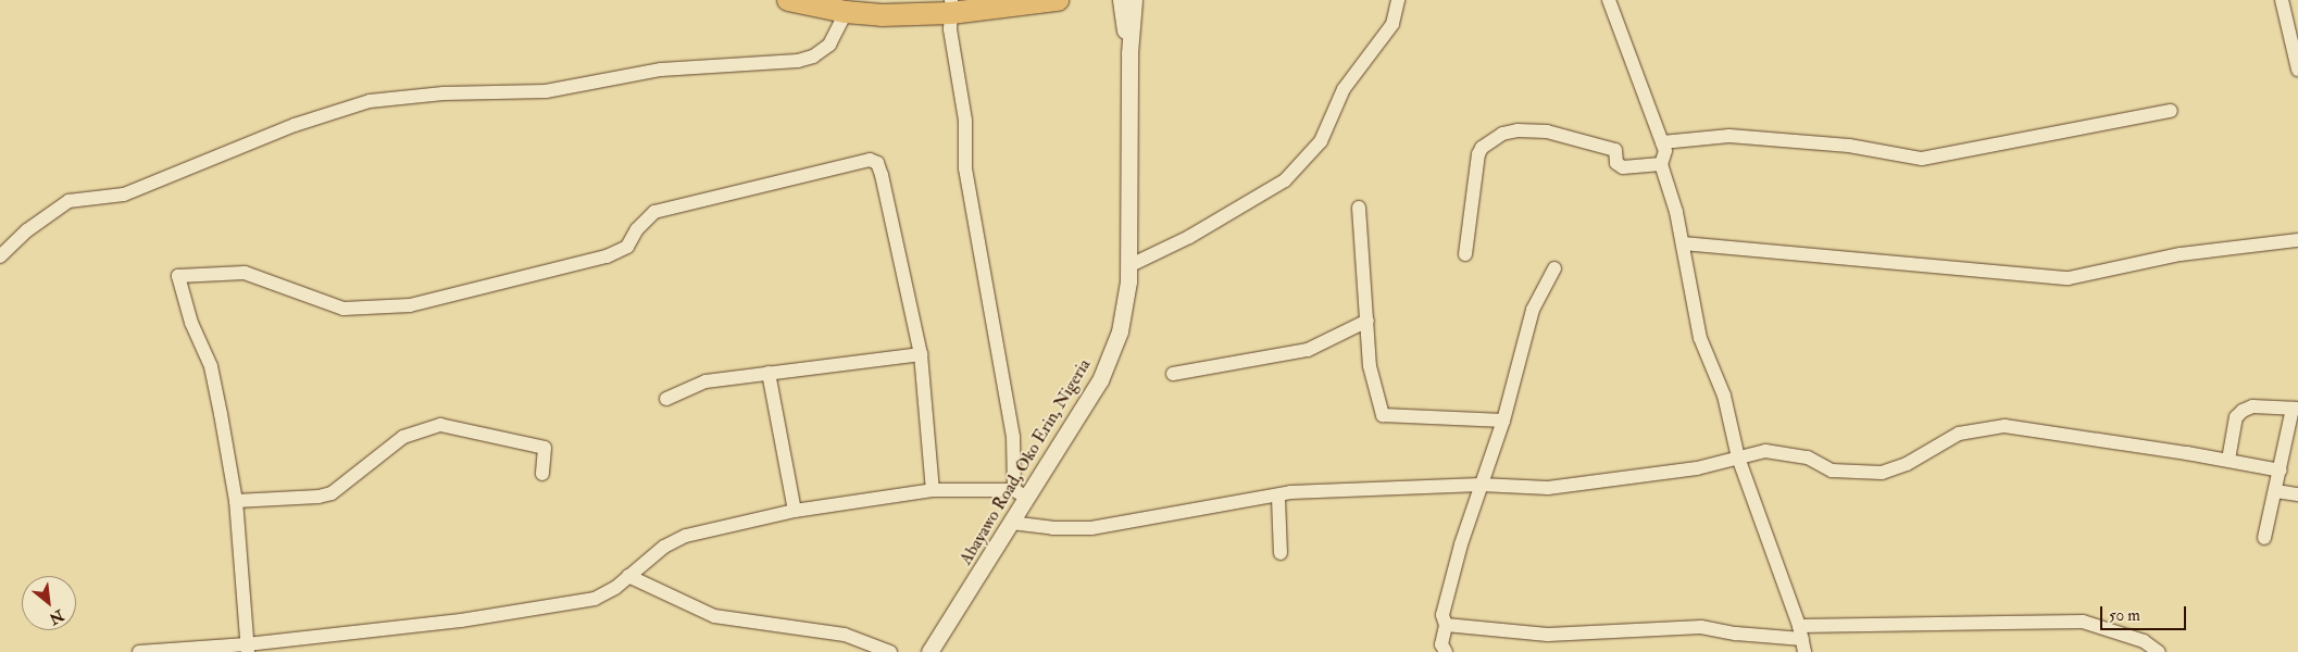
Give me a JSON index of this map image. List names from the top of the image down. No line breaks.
{"streets":{"street":["Abayawo Road, Oko Erin, Nigeria"]},"scale_bar":"50 m","north":"bottom right"}
